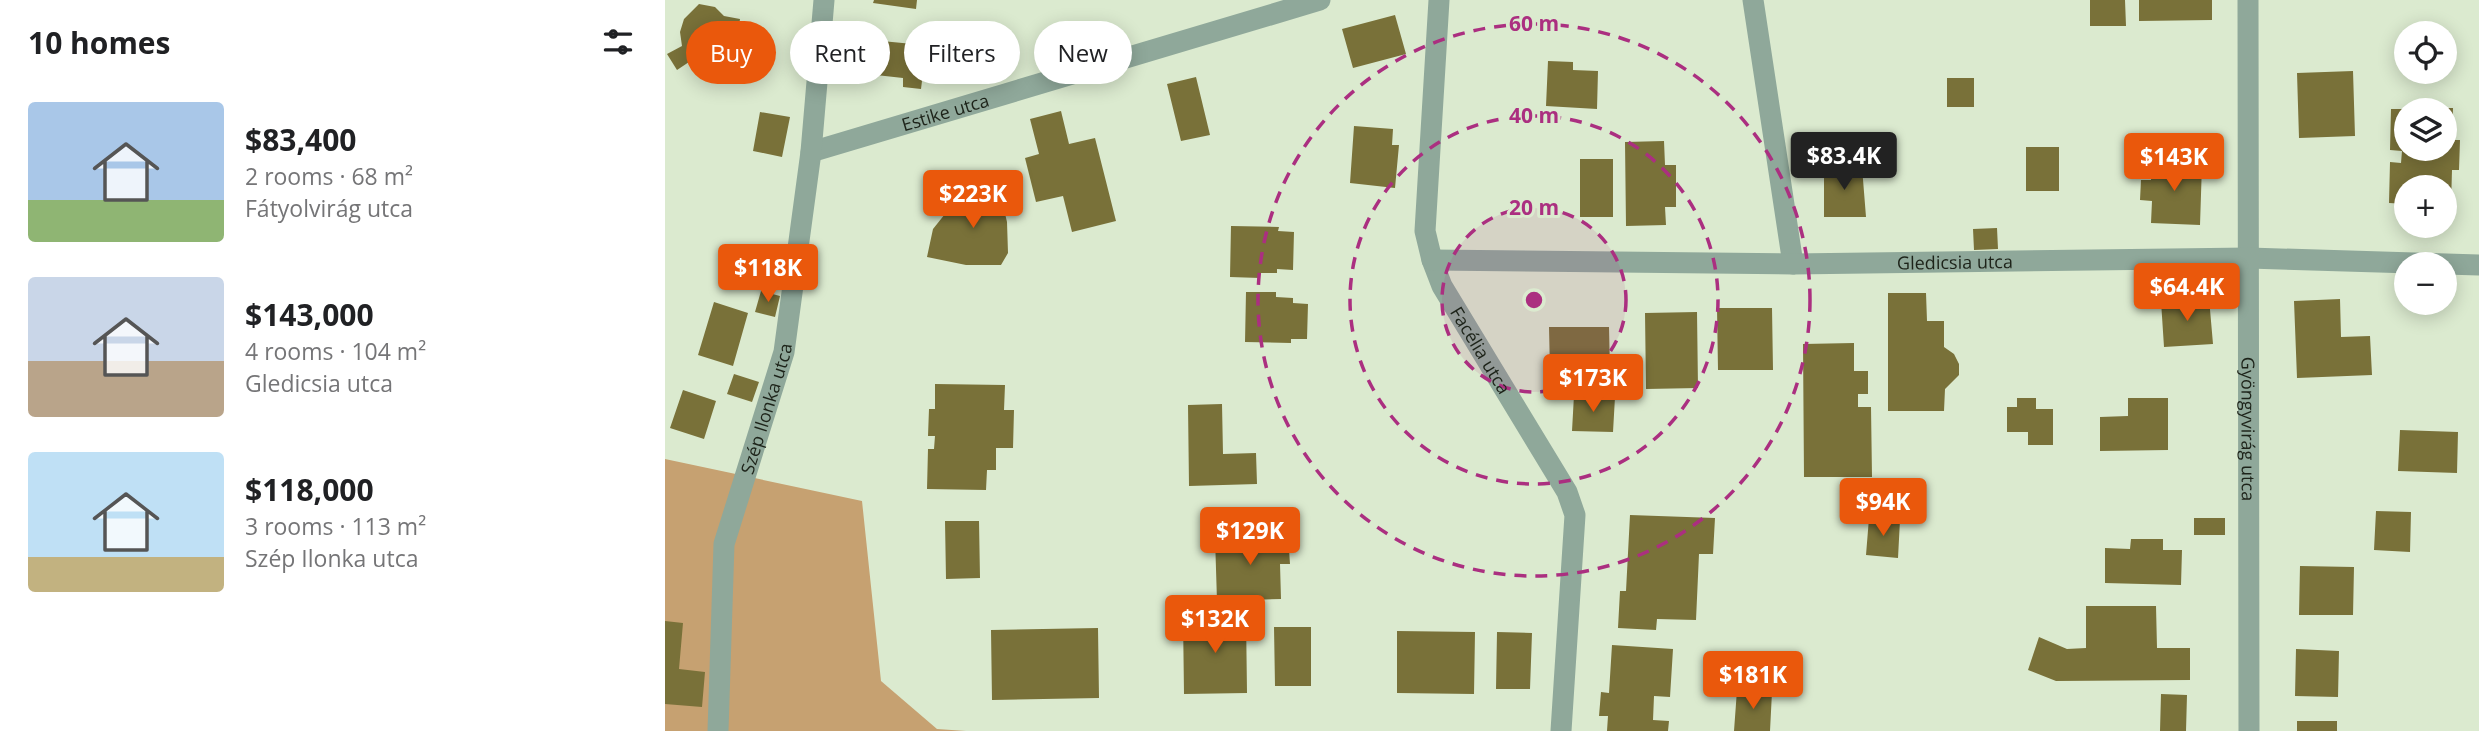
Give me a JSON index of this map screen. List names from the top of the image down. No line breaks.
{"streets":{"street":["Estike utca","Gledicsia utca","Facélia utca","Szép Ilonka utca","Gyöngyvirág utca"]},"crossings":[["Estike utca","Szép Ilonka utca"],["Gledicsia utca","Facélia utca"],["Gledicsia utca","Gyöngyvirág utca"]],"page":{"heading":"10 homes","map_buttons":["+","−"],"chip":["Buy","Rent","Filters","New"],"list":[{"name":"$83,400","note":"2 rooms · 68 m² · Fátyolvirág utca"},{"name":"$143,000","note":"4 rooms · 104 m² · Gledicsia utca"},{"name":"$118,000","note":"3 rooms · 113 m² · Szép Ilonka utca"}],"price":["$83.4K","$143K","$223K","$118K","$64.4K","$173K","$94K","$129K","$132K","$181K"]},"rings":["60 m","40 m","20 m"]}
